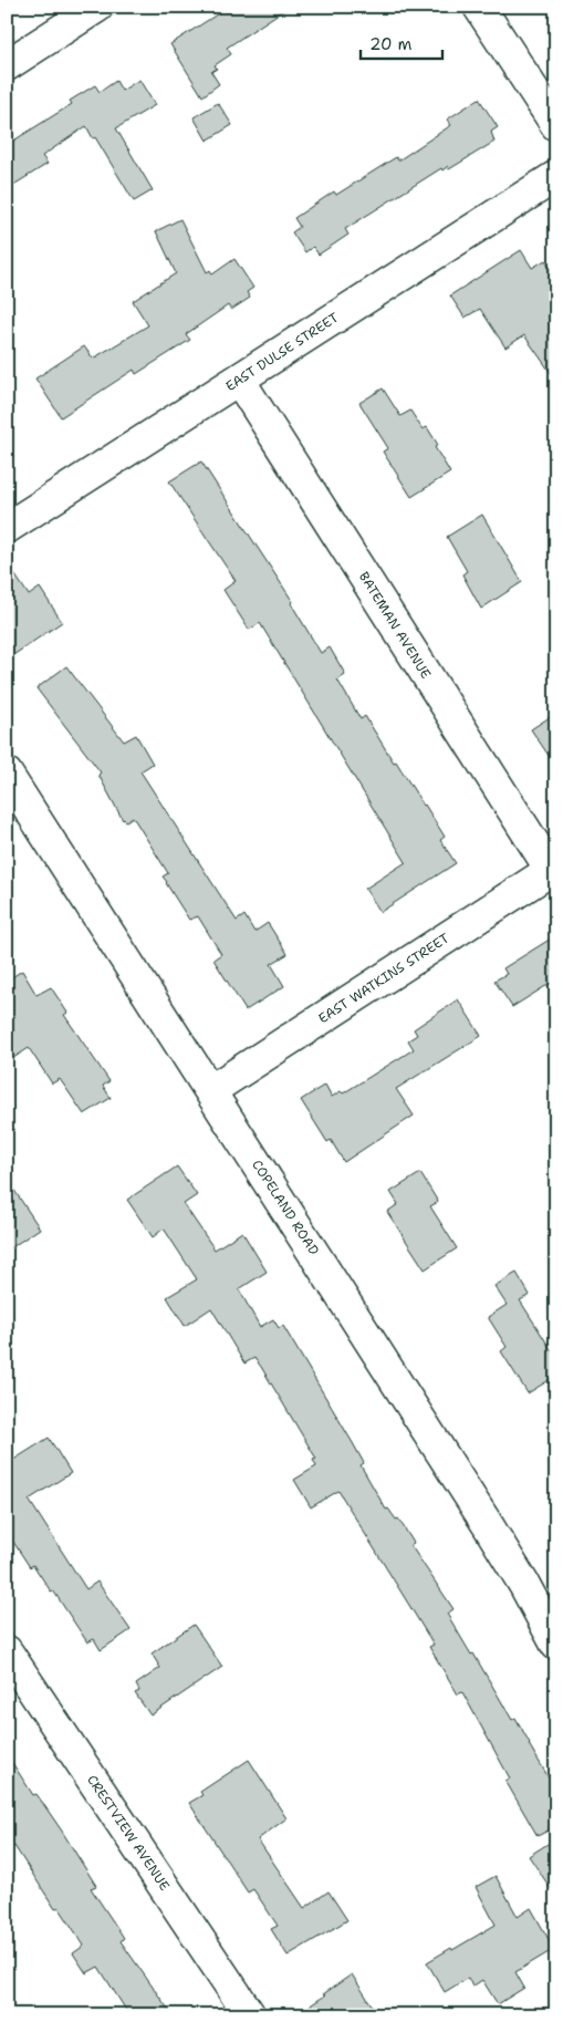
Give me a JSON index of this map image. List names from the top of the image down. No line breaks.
{"streets":{"street":["EAST DULSE STREET","BATEMAN AVENUE","EAST WATKINS STREET","COPELAND ROAD","CRESTVIEW AVENUE"]},"crossings":[["EAST DULSE STREET","BATEMAN AVENUE"],["BATEMAN AVENUE","EAST WATKINS STREET"],["EAST WATKINS STREET","COPELAND ROAD"]],"scale_bar":"20 m"}
